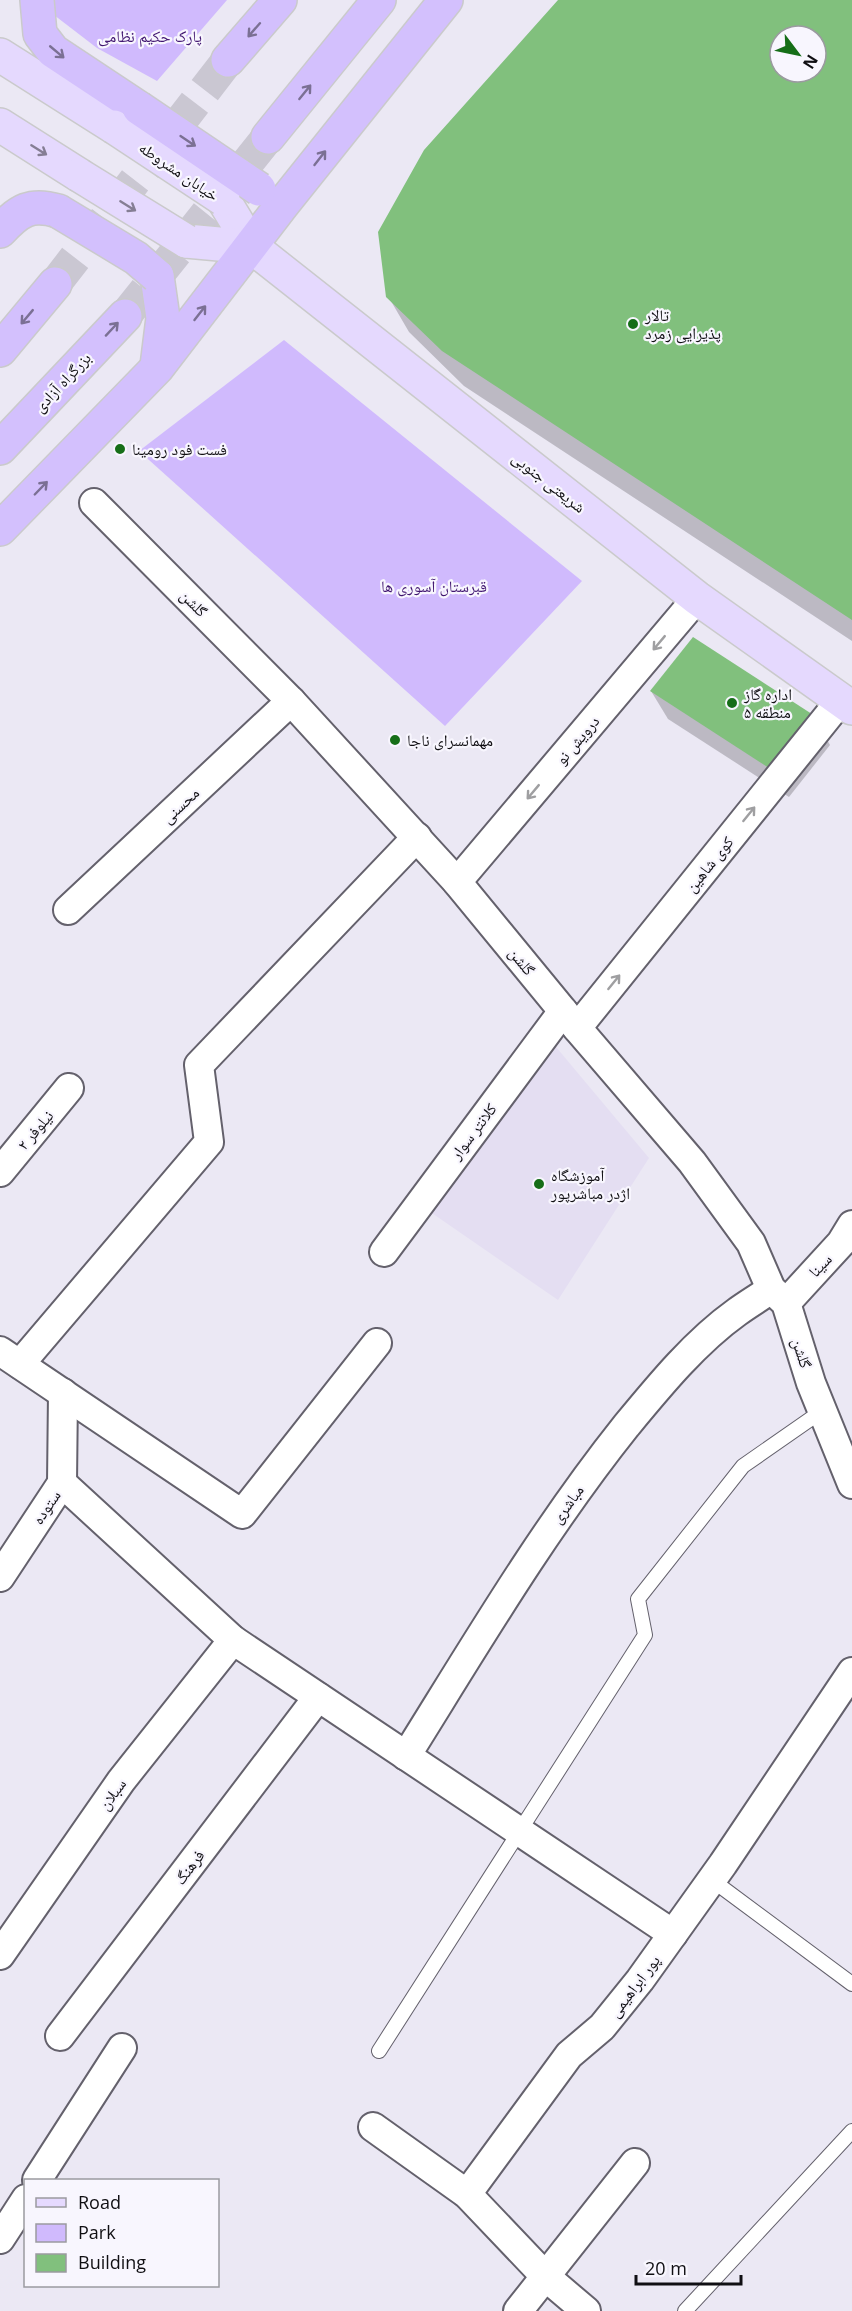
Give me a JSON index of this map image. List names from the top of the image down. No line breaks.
{"streets":{"highway":["بزرگراه آزادی"],"main road":["خیابان مشروطه","شریعتی جنوبی"],"street":["گلشن","درویش نو","محسنی","کوی شاهین","نیلوفر ۲","کلانتر سوار","سینا","مباشری","ستوده","سبلان","فرهنگ","پور ابراهیمی"]},"crossings":[["خیابان مشروطه","شریعتی جنوبی"],["شریعتی جنوبی","درویش نو"],["شریعتی جنوبی","کوی شاهین"],["گلشن","درویش نو"],["گلشن","محسنی"],["گلشن","کوی شاهین"],["گلشن","کلانتر سوار"],["گلشن","سینا"],["گلشن","مباشری"],["کوی شاهین","کلانتر سوار"],["سینا","مباشری"]],"one_way":["درویش نو","کوی شاهین"],"parks":["پارک حکیم نظامی","قبرستان آسوری ها"],"places":["تالار پذیرایی زمرد","فست فود رومینا","اداره گاز منطقه ۵","مهمانسرای ناجا","آموزشگاه اژدر مباشرپور"],"legend":["Road","Park","Building"],"scale_bar":"20 m","north":"bottom right"}
